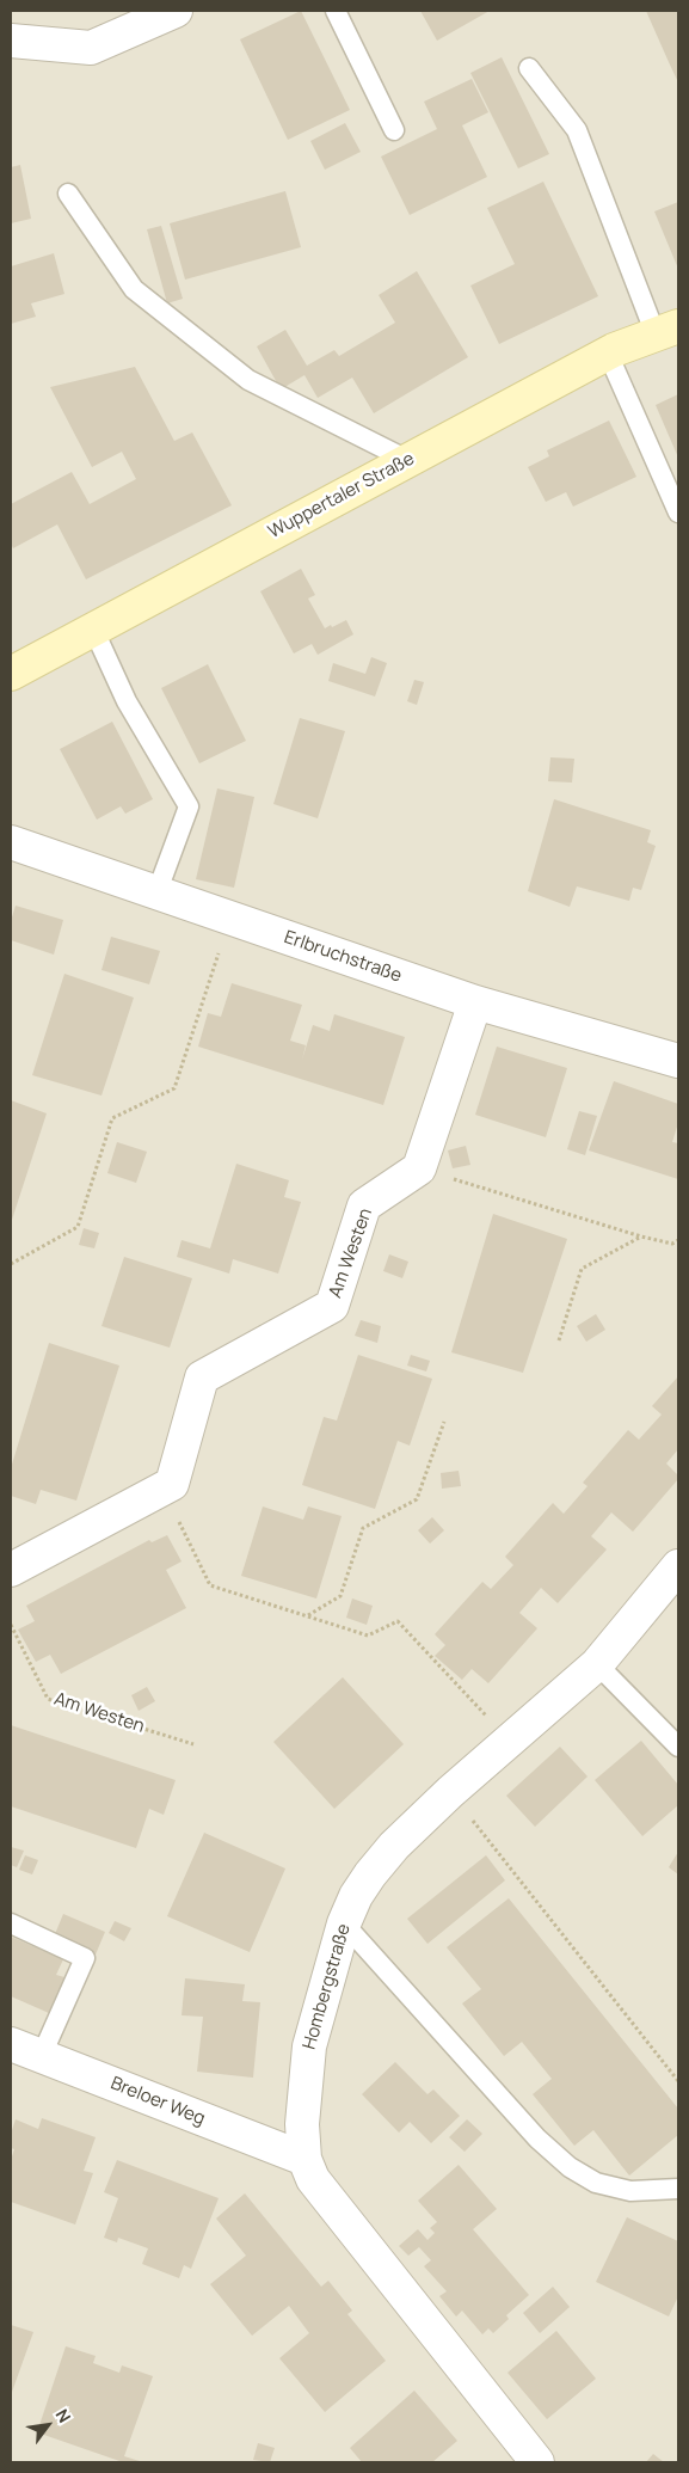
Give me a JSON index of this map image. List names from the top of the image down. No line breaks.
{"streets":{"main road":["Wuppertaler Straße"],"street":["Erlbruchstraße","Am Westen","Hombergstraße","Breloer Weg"]},"crossings":[["Hombergstraße","Breloer Weg"]],"north":"top right"}
